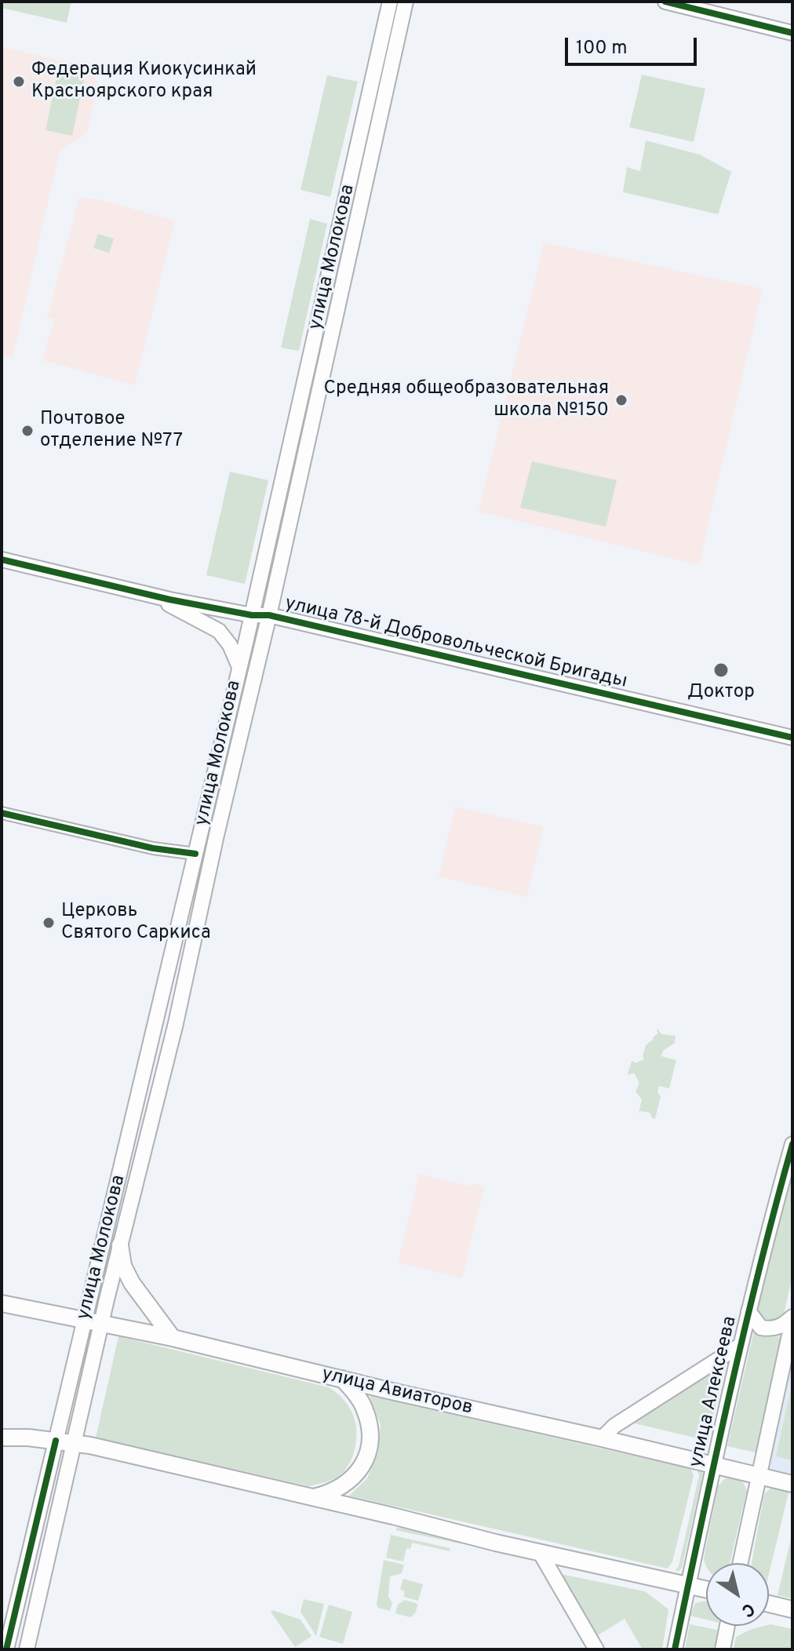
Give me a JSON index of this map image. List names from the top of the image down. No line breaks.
{"streets":{"main road":["улица Молокова","улица 78-й Добровольческой Бригады","улица Авиаторов","улица Алексеева"]},"crossings":[["улица Молокова","улица 78-й Добровольческой Бригады"],["улица Молокова","улица Авиаторов"],["улица Авиаторов","улица Алексеева"]],"places":["Федерация Киокусинкай Красноярского края","Средняя общеобразовательная школа №150","Почтовое отделение №77","Доктор","Церковь Святого Саркиса"],"scale_bar":"100 m","north":"bottom right"}
